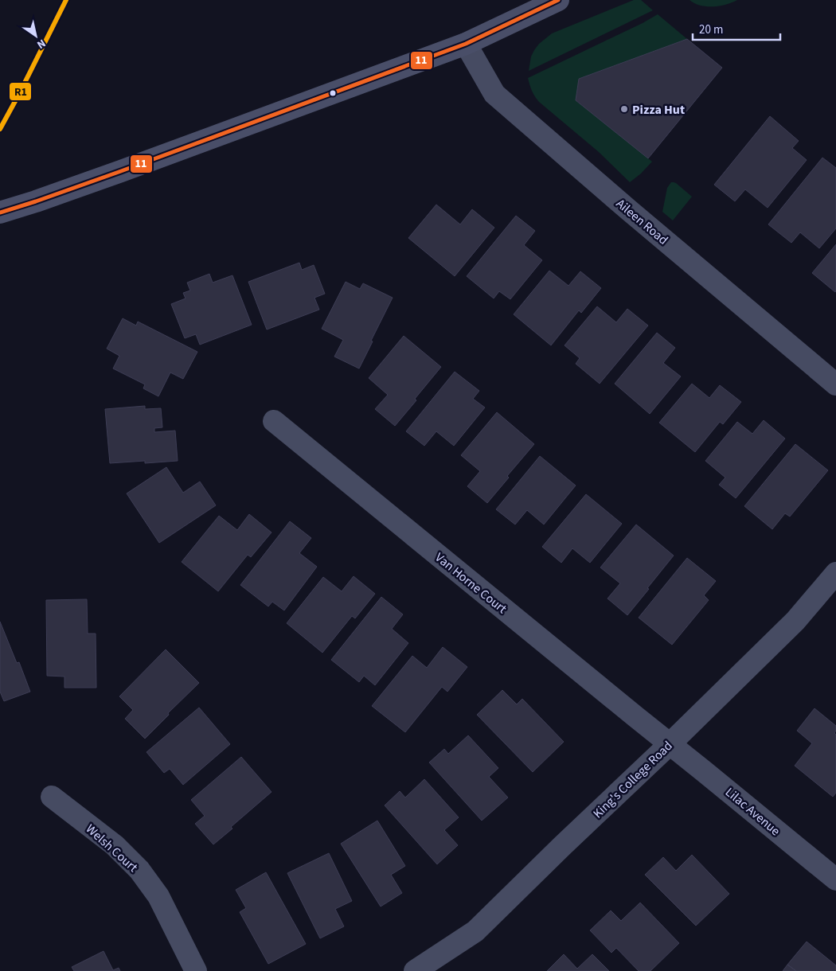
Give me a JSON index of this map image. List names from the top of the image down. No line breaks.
{"streets":{"street":["Aileen Road","Van Horne Court","King's College Road","Lilac Avenue","Welsh Court"]},"crossings":[["Van Horne Court","King's College Road"],["Van Horne Court","Lilac Avenue"],["King's College Road","Lilac Avenue"]],"places":["Pizza Hut"],"lines":["transit line R1","transit line 11"],"scale_bar":"20 m","north":"bottom right"}
